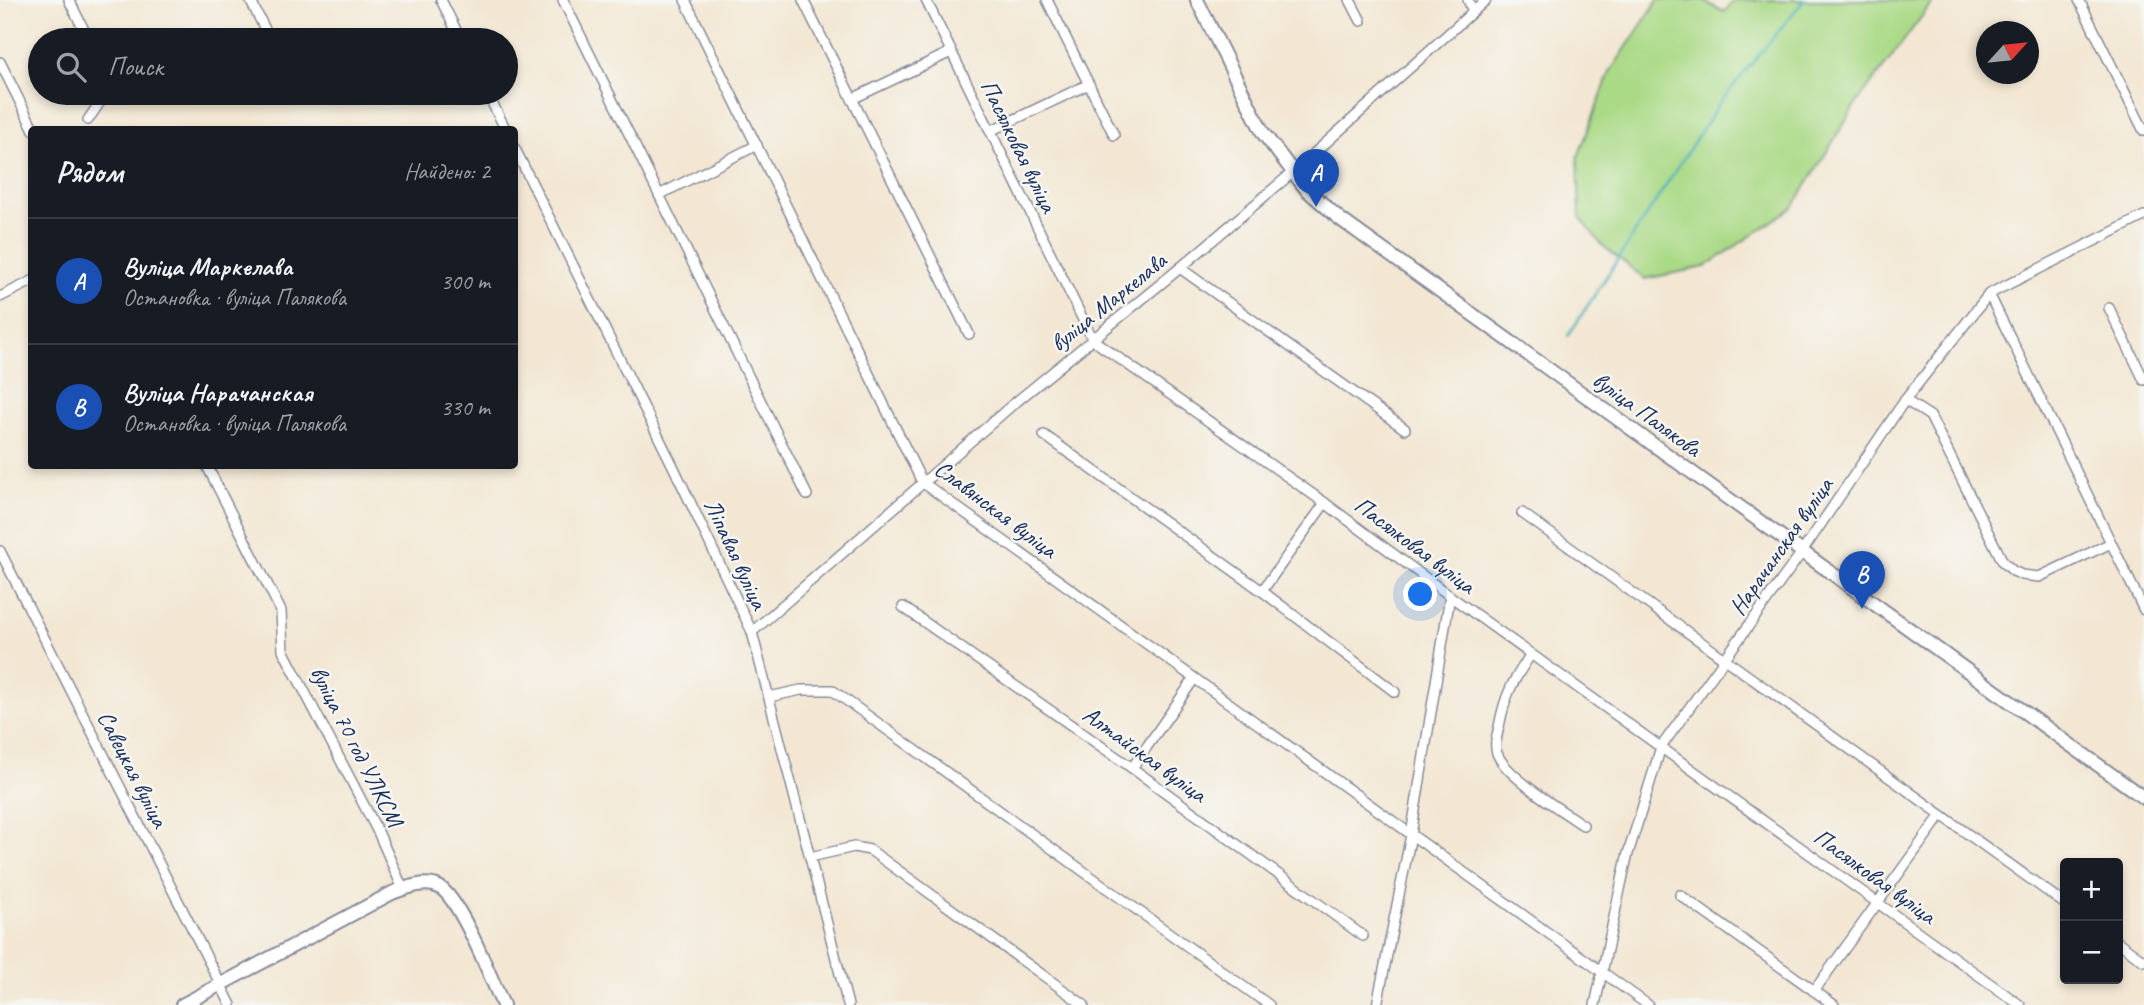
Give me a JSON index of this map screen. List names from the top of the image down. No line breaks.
{"streets":{"street":["Пасялковая вуліца","вуліца Маркелава","вуліца Палякова","Славянская вуліца","Нарачанская вуліца","Ліпавая вуліца","вуліца 70 год УЛКСМ","Алтайская вуліца","Савецкая вуліца"]},"crossings":[["Пасялковая вуліца","вуліца Маркелава"],["Пасялковая вуліца","Нарачанская вуліца"],["вуліца Маркелава","вуліца Палякова"],["вуліца Маркелава","Славянская вуліца"],["вуліца Маркелава","Ліпавая вуліца"],["вуліца Палякова","Нарачанская вуліца"],["Славянская вуліца","Нарачанская вуліца"]],"north":"top right","page":{"search":"Поиск","heading":["Рядом","Найдено: 2"],"pins":["A","B"],"list":[{"mark":"A","name":"Вуліца Маркелава","note":"Остановка · вуліца Палякова","value":"300 m"},{"mark":"B","name":"Вуліца Нарачанская","note":"Остановка · вуліца Палякова","value":"330 m"}],"map_buttons":["+","−"]}}
